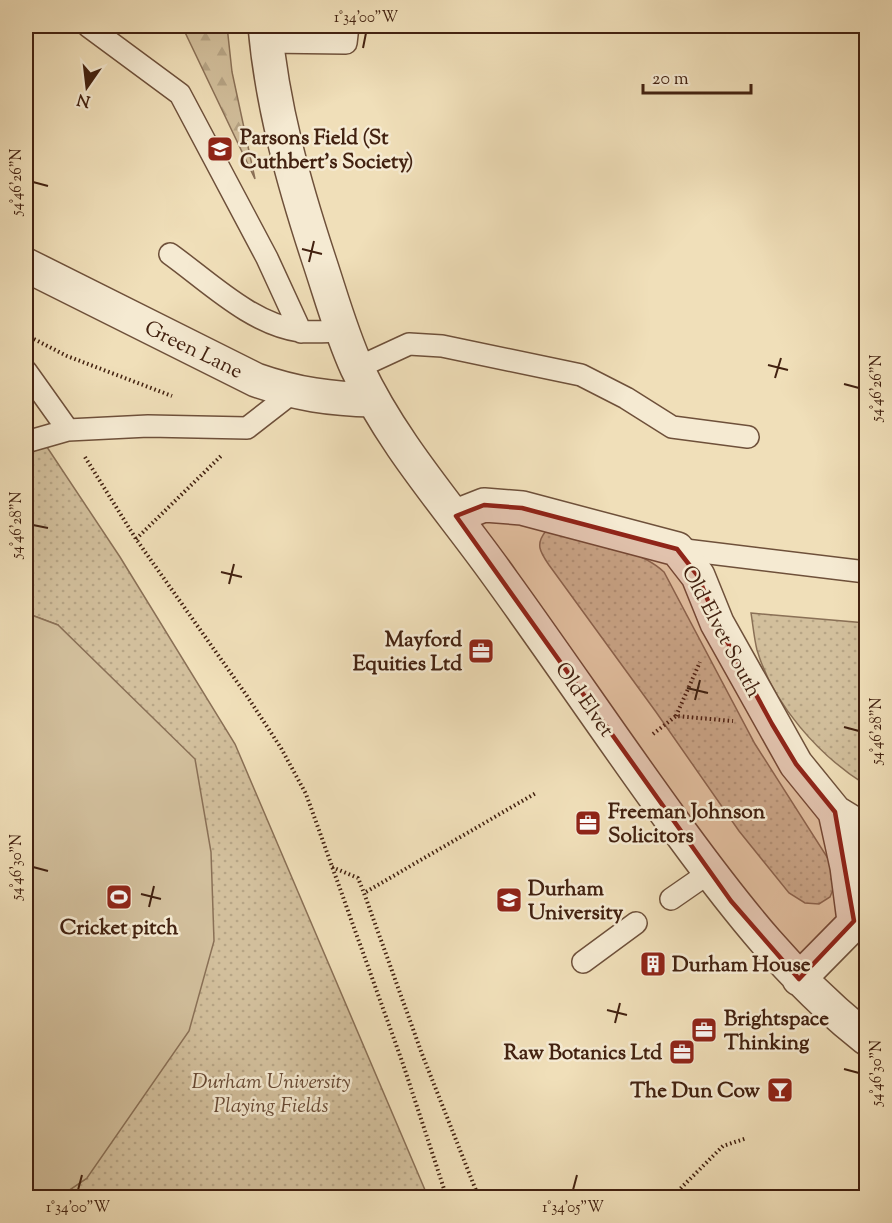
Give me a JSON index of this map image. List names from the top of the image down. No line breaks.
{"streets":{"street":["Green Lane","Old Elvet South","Old Elvet"]},"crossings":[["Green Lane","Old Elvet"],["Old Elvet South","Old Elvet"]],"parks":["Durham University Playing Fields"],"places":{"school or university":["Parsons Field (St Cuthbert's Society)","Durham University"],"office":["Mayford Equities Ltd","Freeman Johnson Solicitors","Brightspace Thinking","Raw Botanics Ltd"],"sports":["Cricket pitch"],"building":["Durham House"],"bar":["The Dun Cow"]},"scale_bar":"20 m","north":"bottom","coordinates":["1°34'00\"W","54°46'26\"N","54°46'28\"N","54°46'30\"N","1°34'05\"W"]}
